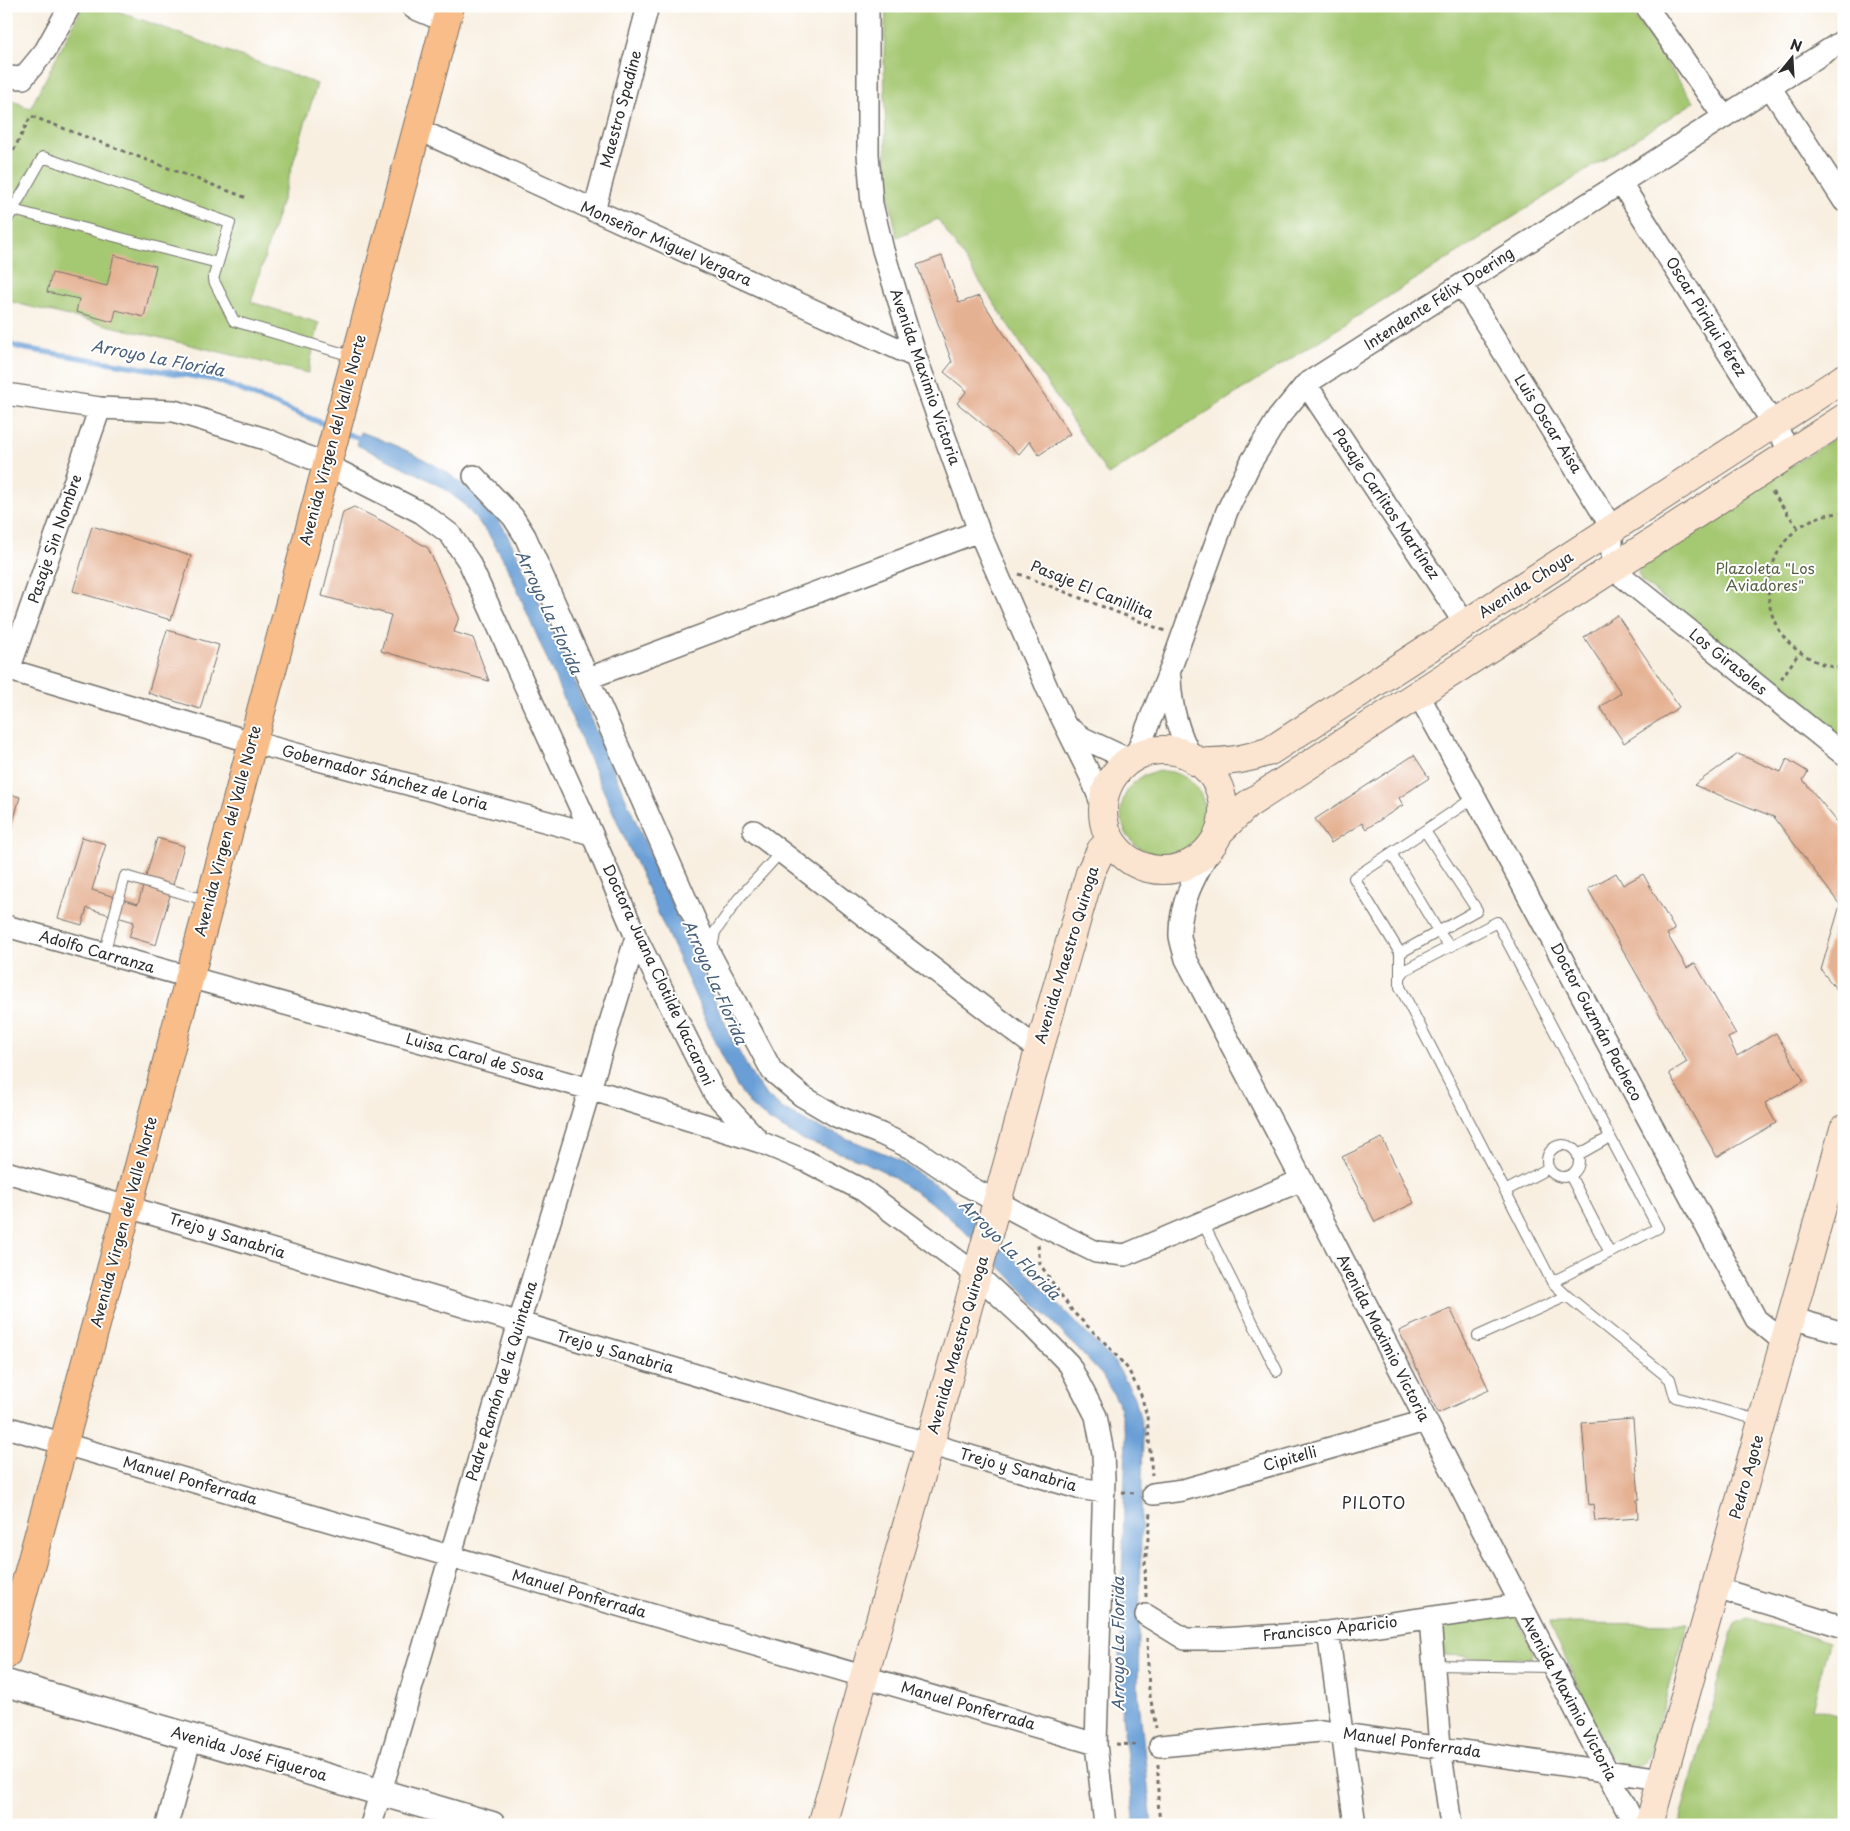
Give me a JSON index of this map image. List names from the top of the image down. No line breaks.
{"streets":{"main road":["Avenida Virgen del Valle Norte","Avenida Choya","Avenida Maestro Quiroga","Pedro Agote"],"street":["Maestro Spadine","Monseñor Miguel Vergara","Intendente Félix Doering","Oscar Piriqui Pérez","Avenida Maximio Victoria","Luis Oscar Aisa","Pasaje Carlitos Martínez","Pasaje Sin Nombre","Los Girasoles","Gobernador Sánchez de Loria","Adolfo Carranza","Doctora Juana Clotilde Vaccaroni","Doctor Guzmán Pacheco","Luisa Carol de Sosa","Trejo y Sanabria","Padre Ramón de la Quintana","Cipitelli","Manuel Ponferrada","Francisco Aparicio","Avenida José Figueroa"],"path":["Pasaje El Canillita"]},"crossings":[["Maestro Spadine","Monseñor Miguel Vergara"],["Monseñor Miguel Vergara","Avenida Maximio Victoria"],["Monseñor Miguel Vergara","Avenida Virgen del Valle Norte"],["Intendente Félix Doering","Oscar Piriqui Pérez"],["Intendente Félix Doering","Avenida Maximio Victoria"],["Intendente Félix Doering","Luis Oscar Aisa"],["Intendente Félix Doering","Pasaje Carlitos Martínez"],["Intendente Félix Doering","Avenida Choya"],["Intendente Félix Doering","Pasaje El Canillita"],["Intendente Félix Doering","Avenida Maestro Quiroga"],["Oscar Piriqui Pérez","Avenida Choya"],["Avenida Maximio Victoria","Avenida Choya"],["Avenida Maximio Victoria","Pasaje El Canillita"],["Avenida Maximio Victoria","Avenida Maestro Quiroga"],["Avenida Maximio Victoria","Cipitelli"],["Avenida Maximio Victoria","Manuel Ponferrada"],["Avenida Maximio Victoria","Francisco Aparicio"],["Luis Oscar Aisa","Avenida Choya"],["Avenida Virgen del Valle Norte","Gobernador Sánchez de Loria"],["Avenida Virgen del Valle Norte","Adolfo Carranza"],["Avenida Virgen del Valle Norte","Doctora Juana Clotilde Vaccaroni"],["Avenida Virgen del Valle Norte","Luisa Carol de Sosa"],["Avenida Virgen del Valle Norte","Trejo y Sanabria"],["Avenida Virgen del Valle Norte","Manuel Ponferrada"],["Pasaje Carlitos Martínez","Avenida Choya"],["Pasaje Sin Nombre","Gobernador Sánchez de Loria"],["Pasaje Sin Nombre","Doctora Juana Clotilde Vaccaroni"],["Avenida Choya","Avenida Maestro Quiroga"],["Gobernador Sánchez de Loria","Doctora Juana Clotilde Vaccaroni"],["Adolfo Carranza","Luisa Carol de Sosa"],["Avenida Maestro Quiroga","Doctora Juana Clotilde Vaccaroni"],["Avenida Maestro Quiroga","Trejo y Sanabria"],["Avenida Maestro Quiroga","Manuel Ponferrada"],["Doctora Juana Clotilde Vaccaroni","Luisa Carol de Sosa"],["Doctora Juana Clotilde Vaccaroni","Trejo y Sanabria"],["Doctora Juana Clotilde Vaccaroni","Padre Ramón de la Quintana"],["Doctora Juana Clotilde Vaccaroni","Manuel Ponferrada"],["Doctor Guzmán Pacheco","Pedro Agote"],["Luisa Carol de Sosa","Padre Ramón de la Quintana"],["Trejo y Sanabria","Padre Ramón de la Quintana"],["Padre Ramón de la Quintana","Manuel Ponferrada"],["Padre Ramón de la Quintana","Avenida José Figueroa"],["Pedro Agote","Manuel Ponferrada"]],"districts":["PILOTO"],"water":["Arroyo La Florida"],"parks":["Plazoleta \"Los Aviadores\""],"north":"top"}
